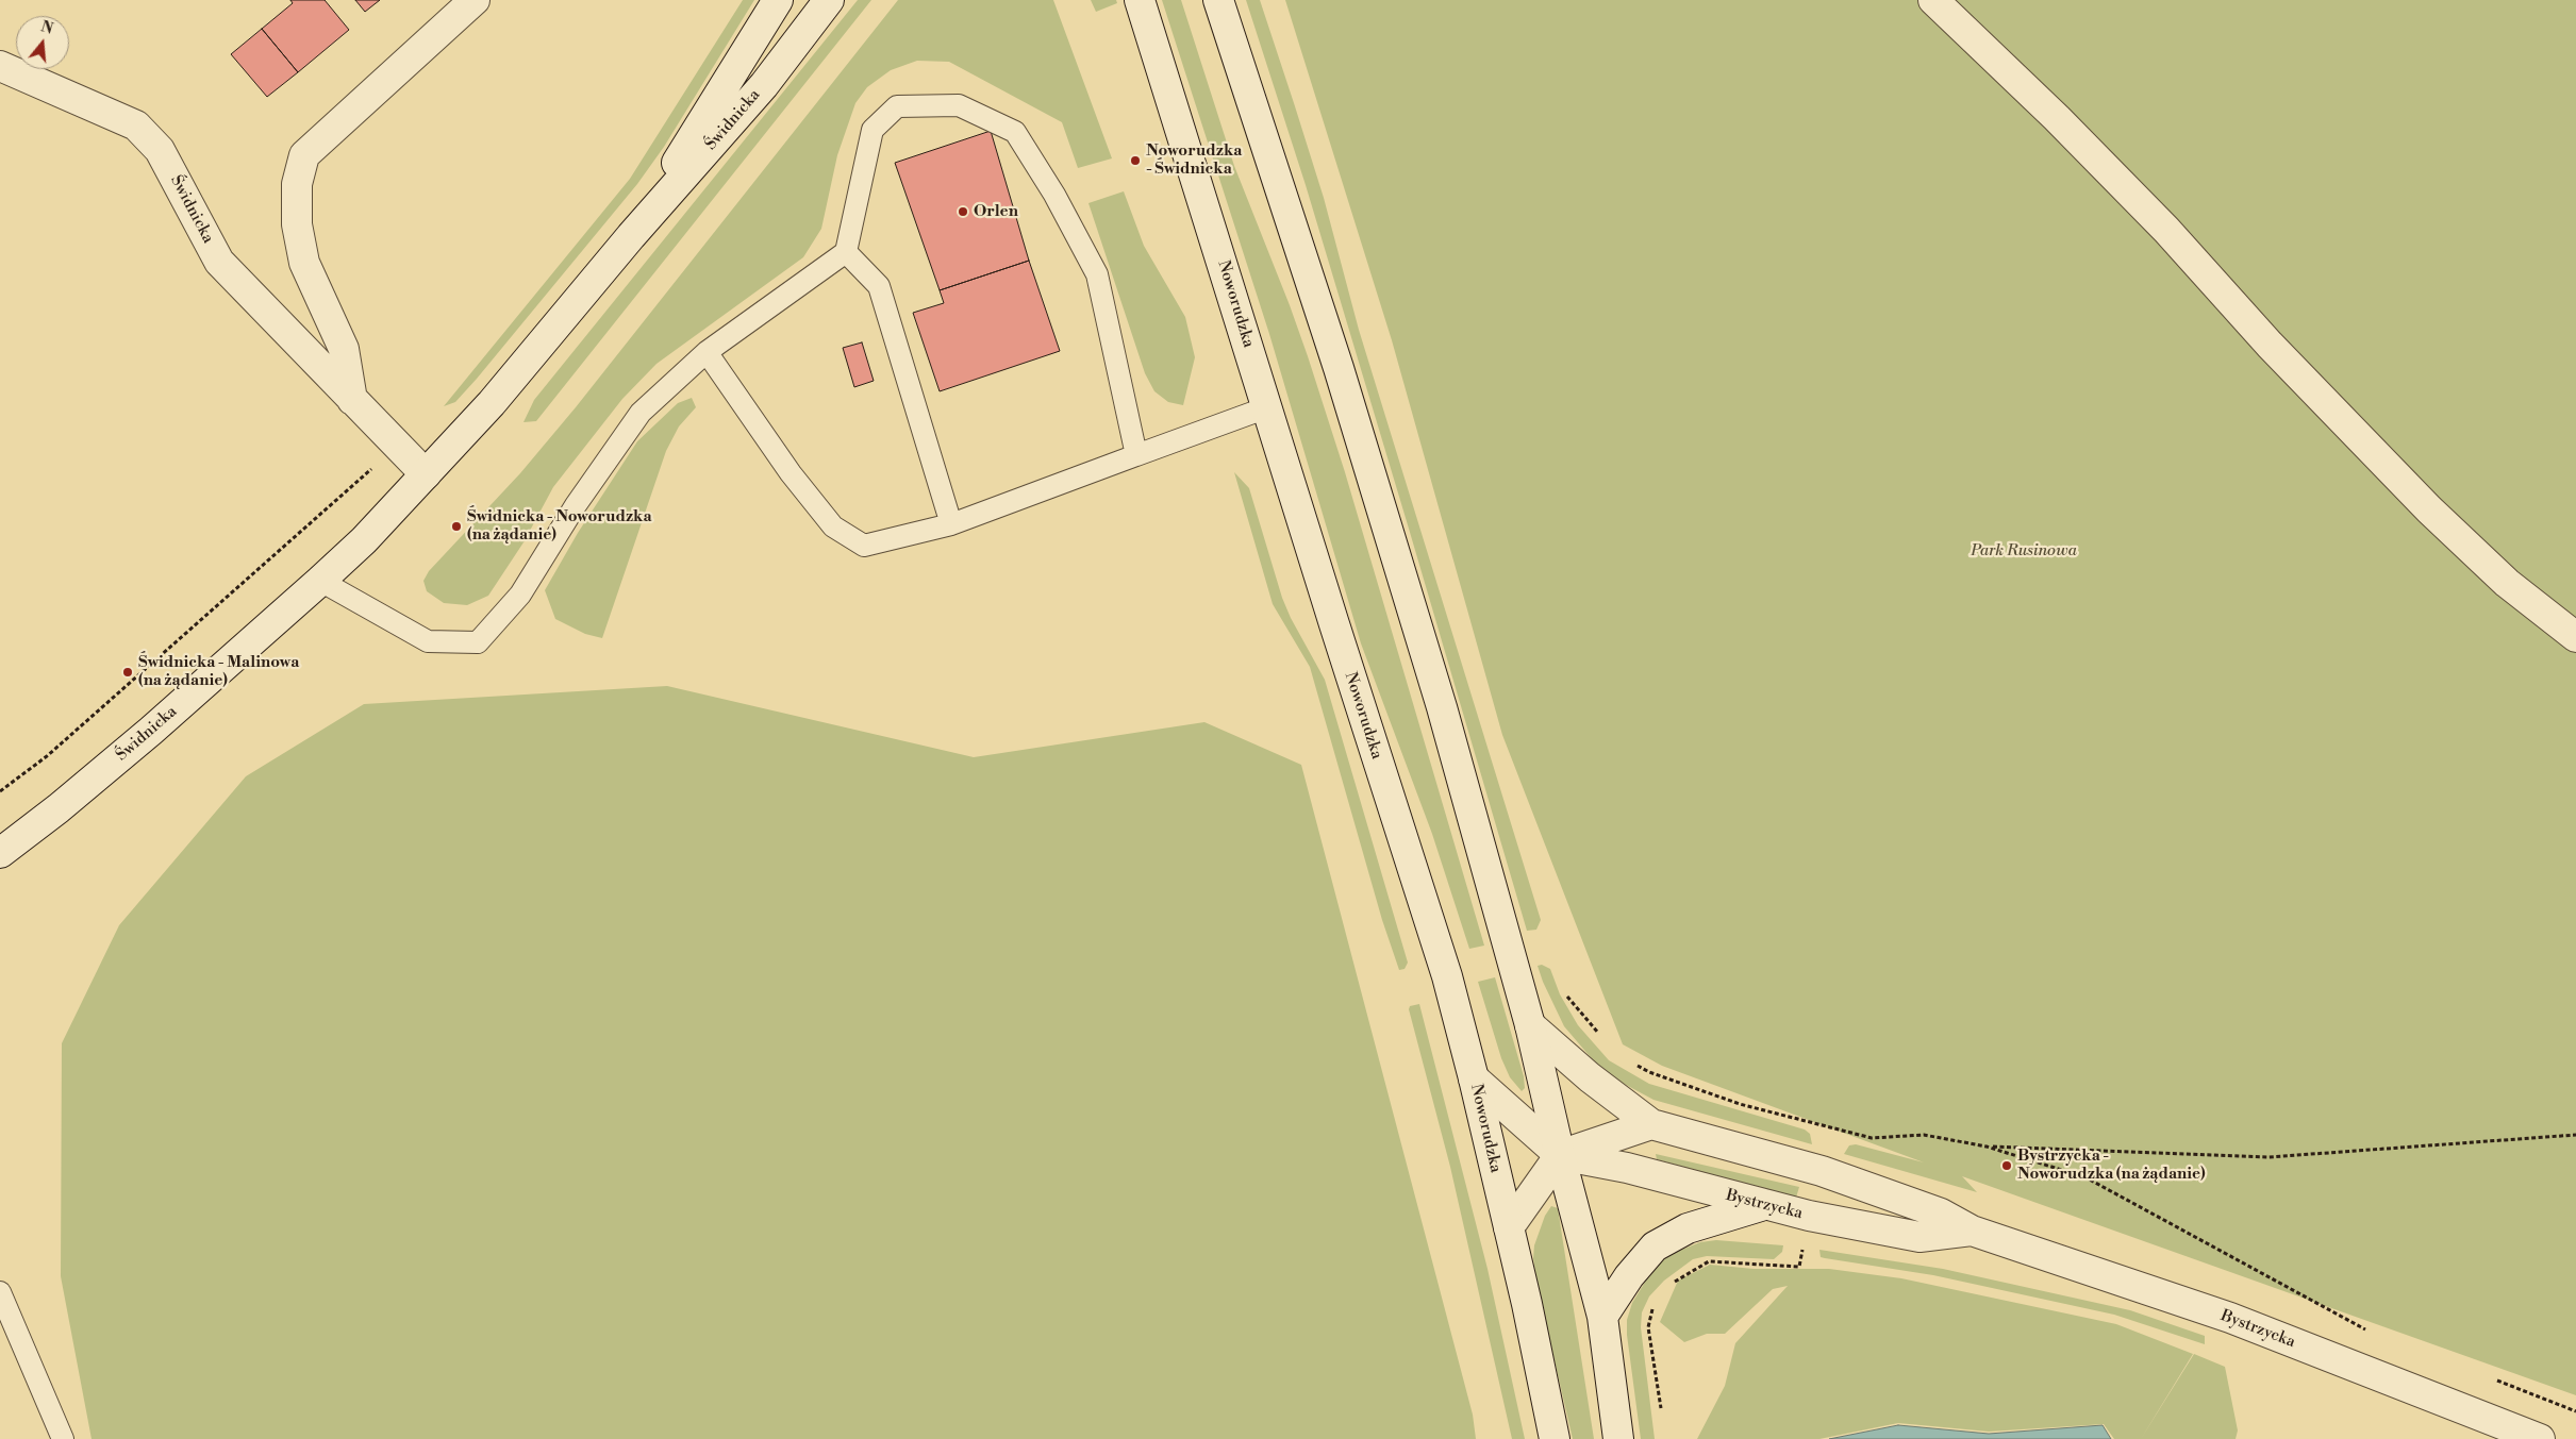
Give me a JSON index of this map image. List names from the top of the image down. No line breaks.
{"streets":{"main road":["Świdnicka","Noworudzka","Bystrzycka"]},"parks":["Park Rusinowa"],"places":["Noworudzka - Świdnicka","Orlen","Świdnicka - Noworudzka (na żądanie)","Świdnicka - Malinowa (na żądanie)","Bystrzycka - Noworudzka (na żądanie)"],"north":"top"}
